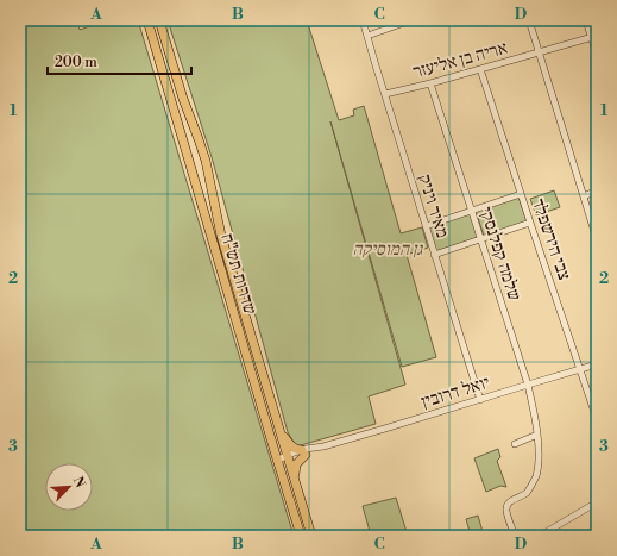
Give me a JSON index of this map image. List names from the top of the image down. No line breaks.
{"streets":{"main road":["שדרות תש\"ח"],"street":["אריה בן אליעזר","מאיר ויניק","צבי הירשפלד","שלמה קפלנסקי","יואל דרובין"]},"crossings":[["אריה בן אליעזר","מאיר ויניק"],["אריה בן אליעזר","צבי הירשפלד"],["אריה בן אליעזר","שלמה קפלנסקי"],["מאיר ויניק","יואל דרובין"],["צבי הירשפלד","יואל דרובין"],["שלמה קפלנסקי","יואל דרובין"],["שדרות תש\"ח","יואל דרובין"]],"parks":["גן המוסיקה"],"scale_bar":"200 m","north":"top right","grid":{"columns":["A","B","C","D"],"rows":["1","2","3"]}}
